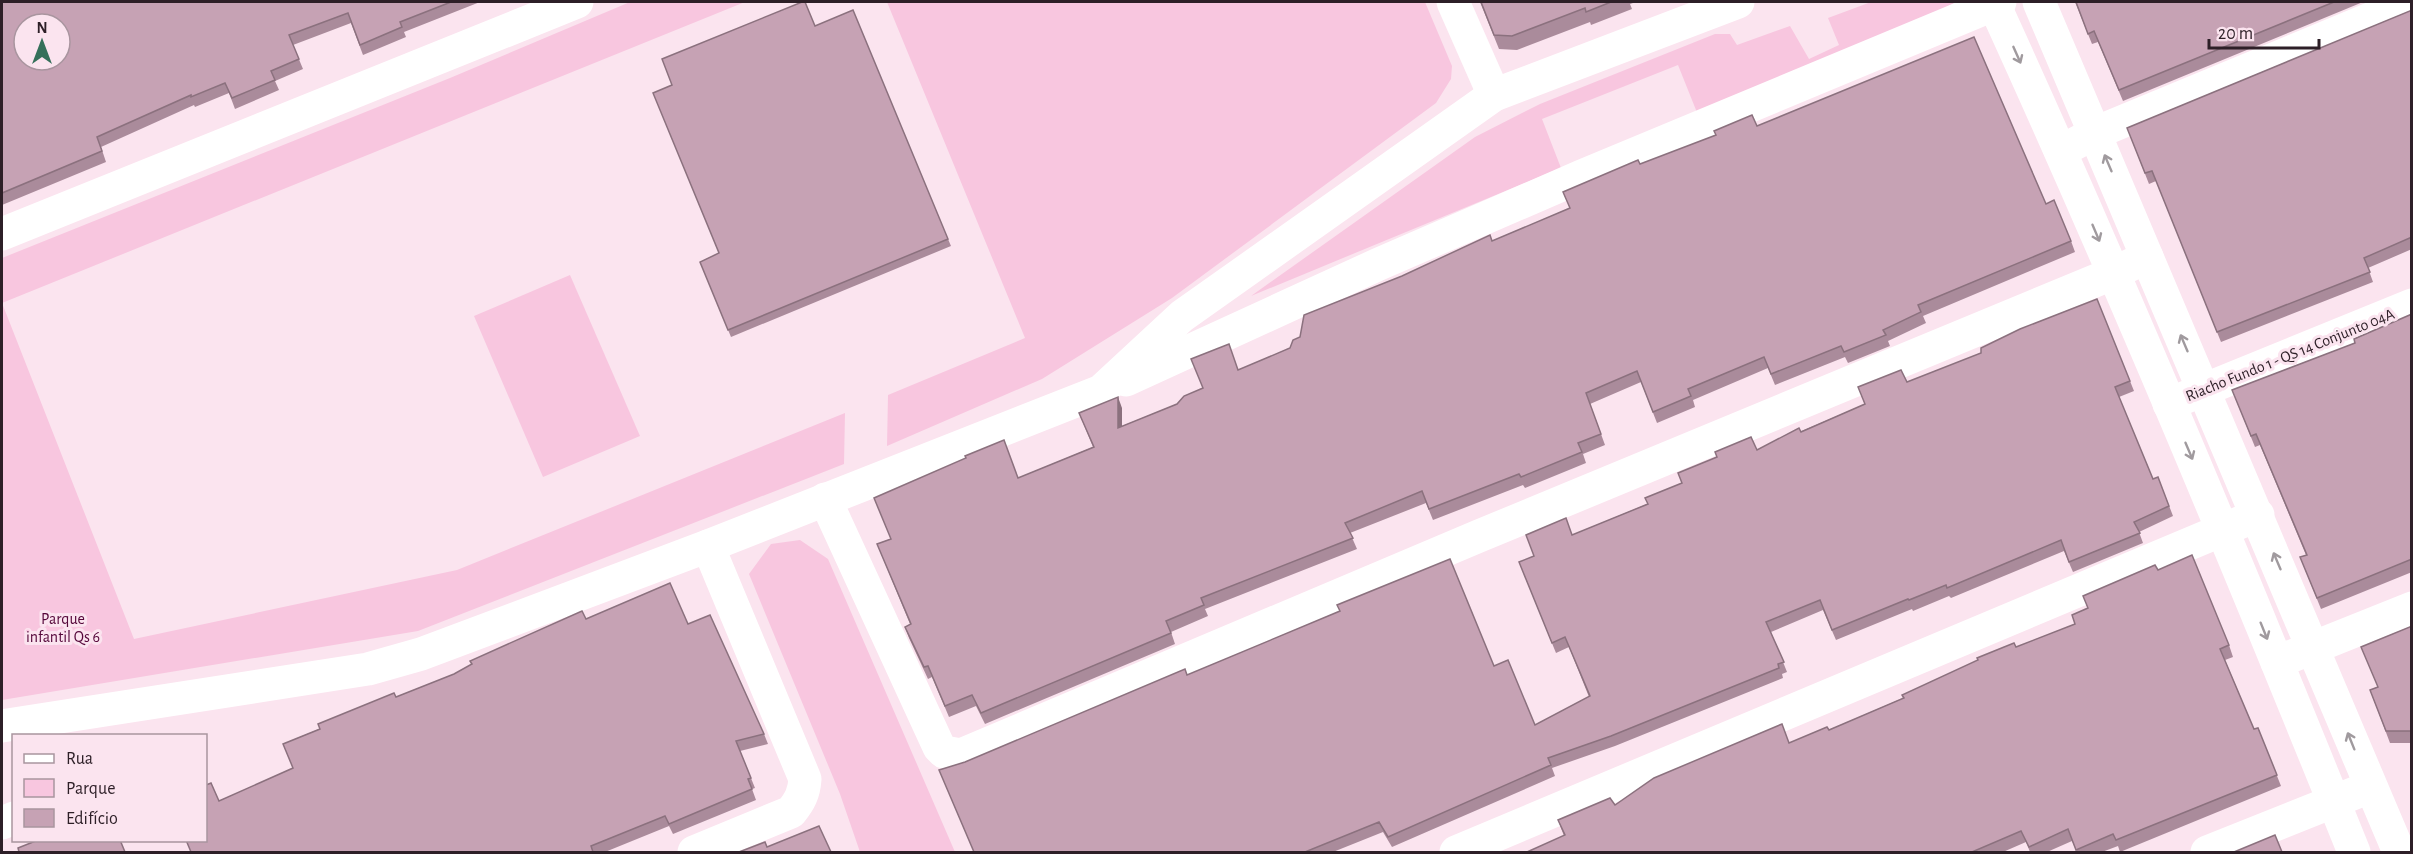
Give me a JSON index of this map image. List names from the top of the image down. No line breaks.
{"streets":{"street":["Riacho Fundo 1 - QS 14 Conjunto 04A"]},"parks":["Parque infantil Qs 6"],"legend":["Rua","Parque","Edifício"],"scale_bar":"20 m","north":"top"}
